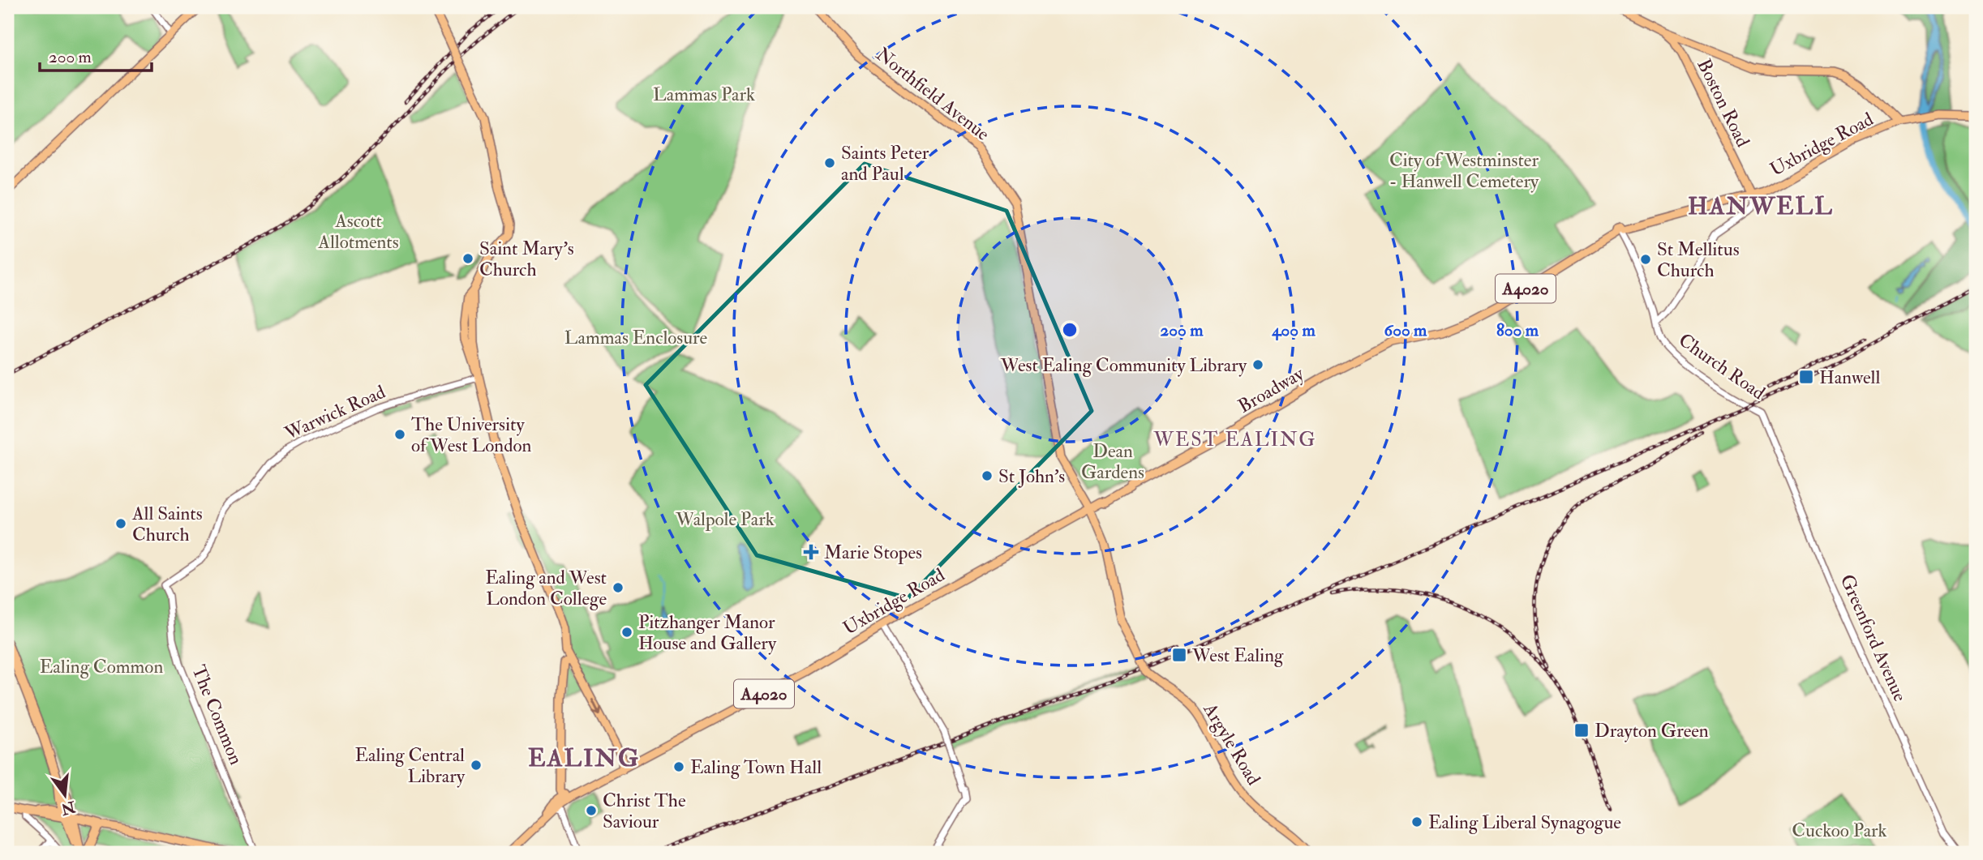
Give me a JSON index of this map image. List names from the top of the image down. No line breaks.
{"streets":{"main road":["Northfield Avenue","Boston Road","Uxbridge Road","A4020","Broadway","Argyle Road"],"street":["Church Road","Warwick Road","Greenford Avenue","The Common"]},"crossings":[["Northfield Avenue","Uxbridge Road"],["Northfield Avenue","Broadway"],["Northfield Avenue","Argyle Road"],["Boston Road","Uxbridge Road"],["Uxbridge Road","A4020"],["Uxbridge Road","Church Road"],["Uxbridge Road","Broadway"],["Church Road","Greenford Avenue"],["Warwick Road","The Common"]],"districts":["HANWELL","WEST EALING","EALING"],"parks":["Lammas Park","City of Westminster - Hanwell Cemetery","Ascott Allotments","Lammas Enclosure","Dean Gardens","Walpole Park","Ealing Common","Cuckoo Park"],"places":{"other":["Saints Peter and Paul","Saint Mary's Church","St Mellitus Church","West Ealing Community Library","The University of West London","St John's","All Saints Church","Ealing and West London College","Pitzhanger Manor House and Gallery","Ealing Central Library","Ealing Town Hall","Christ The Saviour","Ealing Liberal Synagogue"],"transit":["Hanwell","West Ealing","Drayton Green"],"health":["Marie Stopes"]},"scale_bar":"200 m","north":"bottom","rings":["200 m","400 m","600 m","800 m"]}
